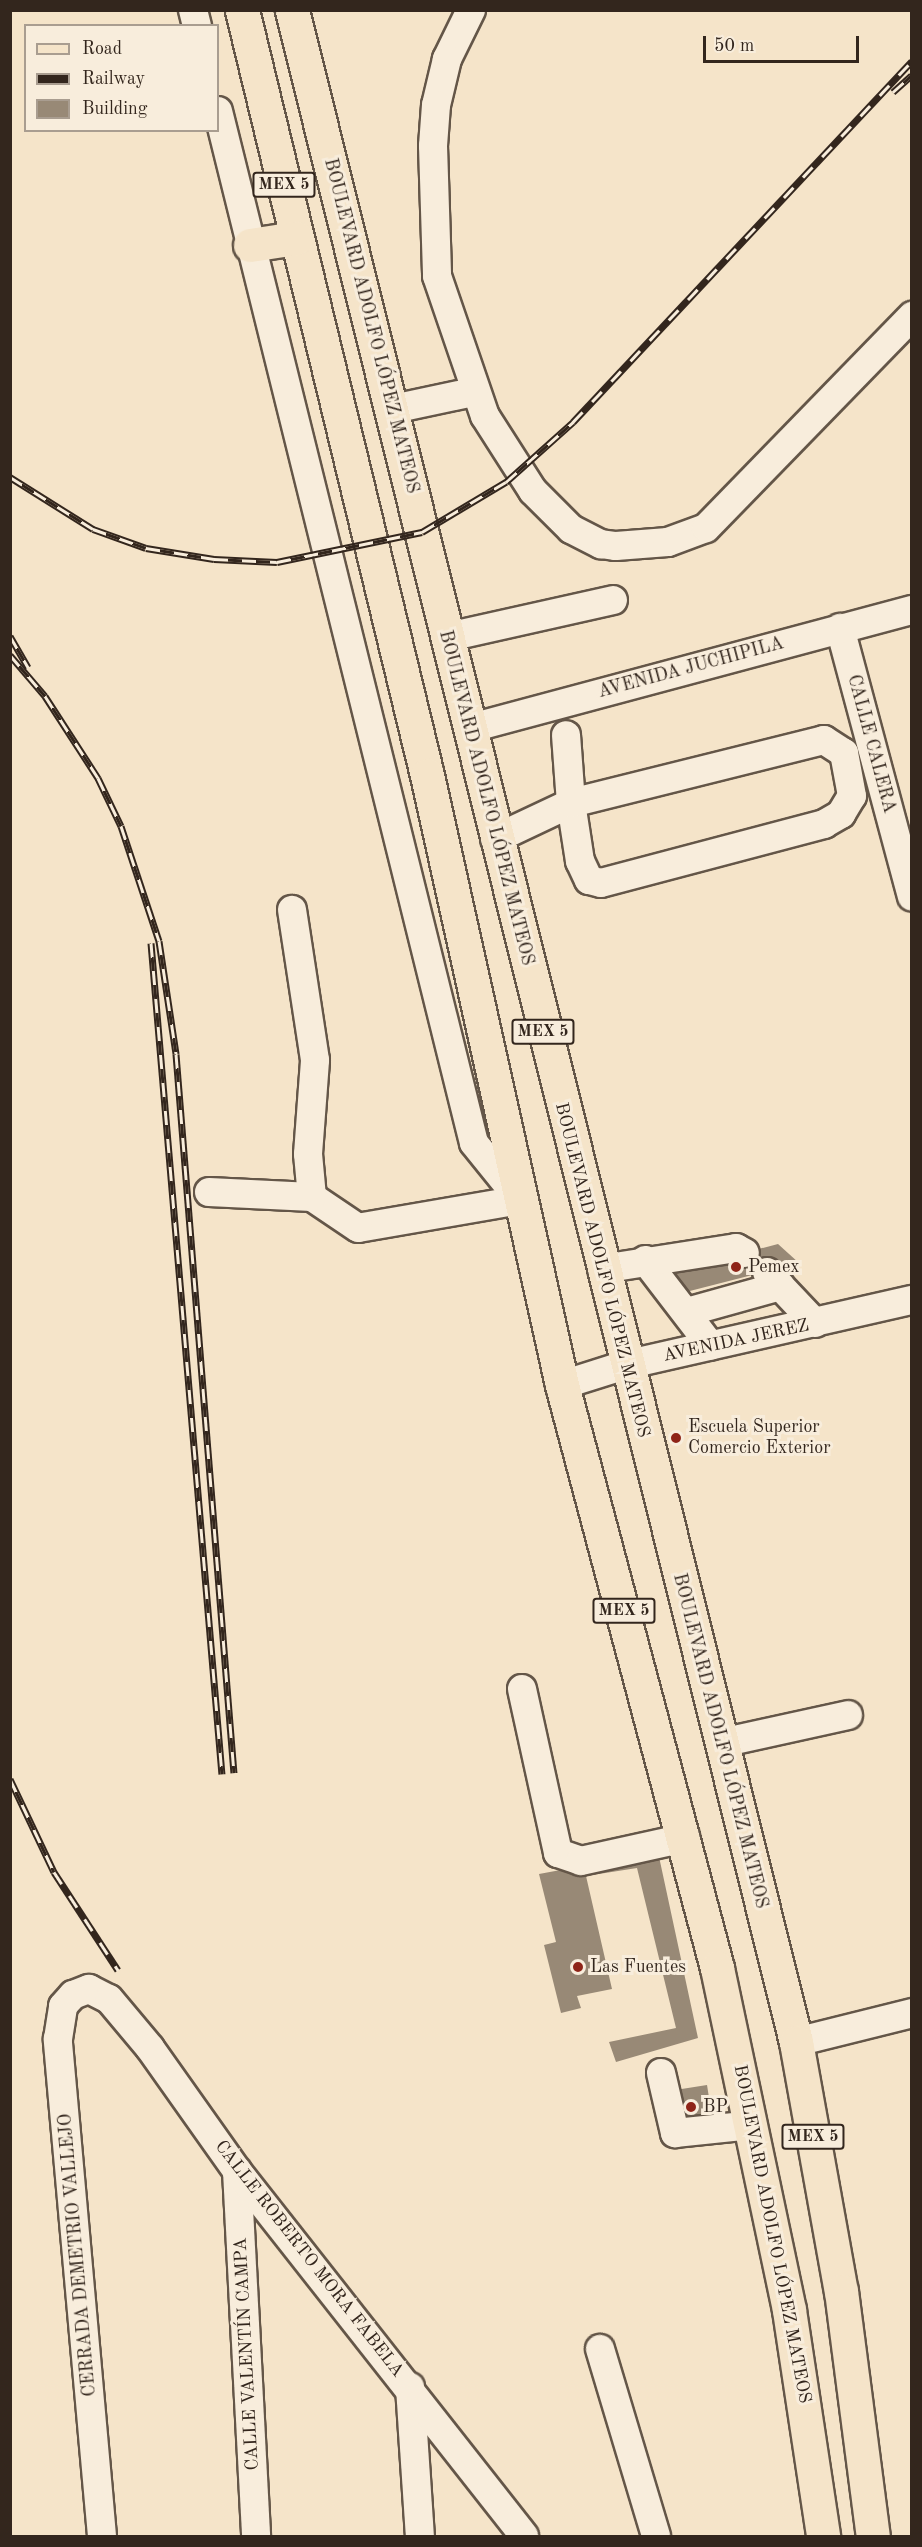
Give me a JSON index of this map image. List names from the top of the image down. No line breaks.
{"streets":{"main road":["MEX 5","BOULEVARD ADOLFO LÓPEZ MATEOS"],"street":["AVENIDA JUCHIPILA","CALLE CALERA","AVENIDA JEREZ","CERRADA DEMETRIO VALLEJO","CALLE ROBERTO MORA FABELA","CALLE VALENTÍN CAMPA"]},"crossings":[["BOULEVARD ADOLFO LÓPEZ MATEOS","AVENIDA JUCHIPILA"],["BOULEVARD ADOLFO LÓPEZ MATEOS","AVENIDA JEREZ"],["AVENIDA JUCHIPILA","CALLE CALERA"],["CERRADA DEMETRIO VALLEJO","CALLE ROBERTO MORA FABELA"],["CALLE ROBERTO MORA FABELA","CALLE VALENTÍN CAMPA"]],"places":["Pemex","Escuela Superior Comercio Exterior","Las Fuentes","BP"],"legend":["Road","Railway","Building"],"scale_bar":"50 m"}
